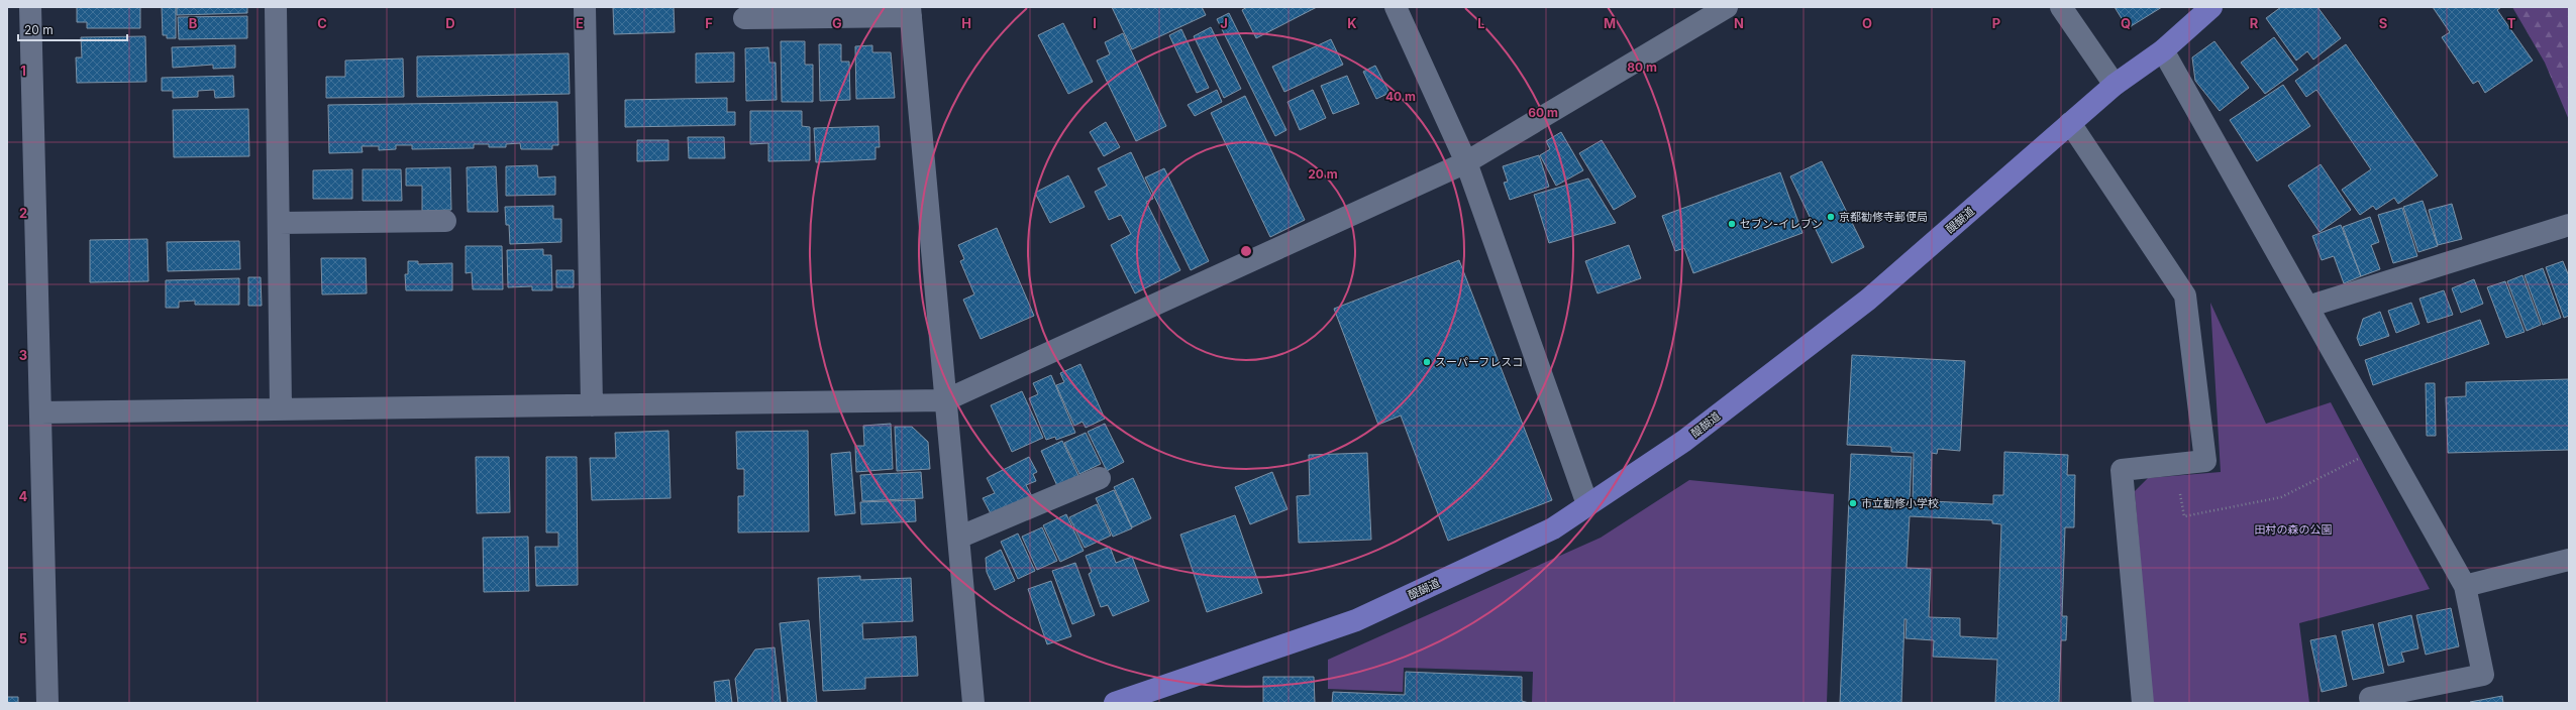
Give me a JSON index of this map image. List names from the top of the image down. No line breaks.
{"streets":{"main road":["醍醐道"]},"parks":["田村の森の公園"],"places":["京都勧修寺郵便局","セブン-イレブン","スーパーフレスコ","市立勧修小学校"],"scale_bar":"20 m","grid":{"columns":["B","C","D","E","F","G","H","I","J","K","L","M","N","O","P","Q","R","S","T"],"rows":["1","2","3","4","5"]},"rings":["80 m","40 m","60 m","20 m"]}
